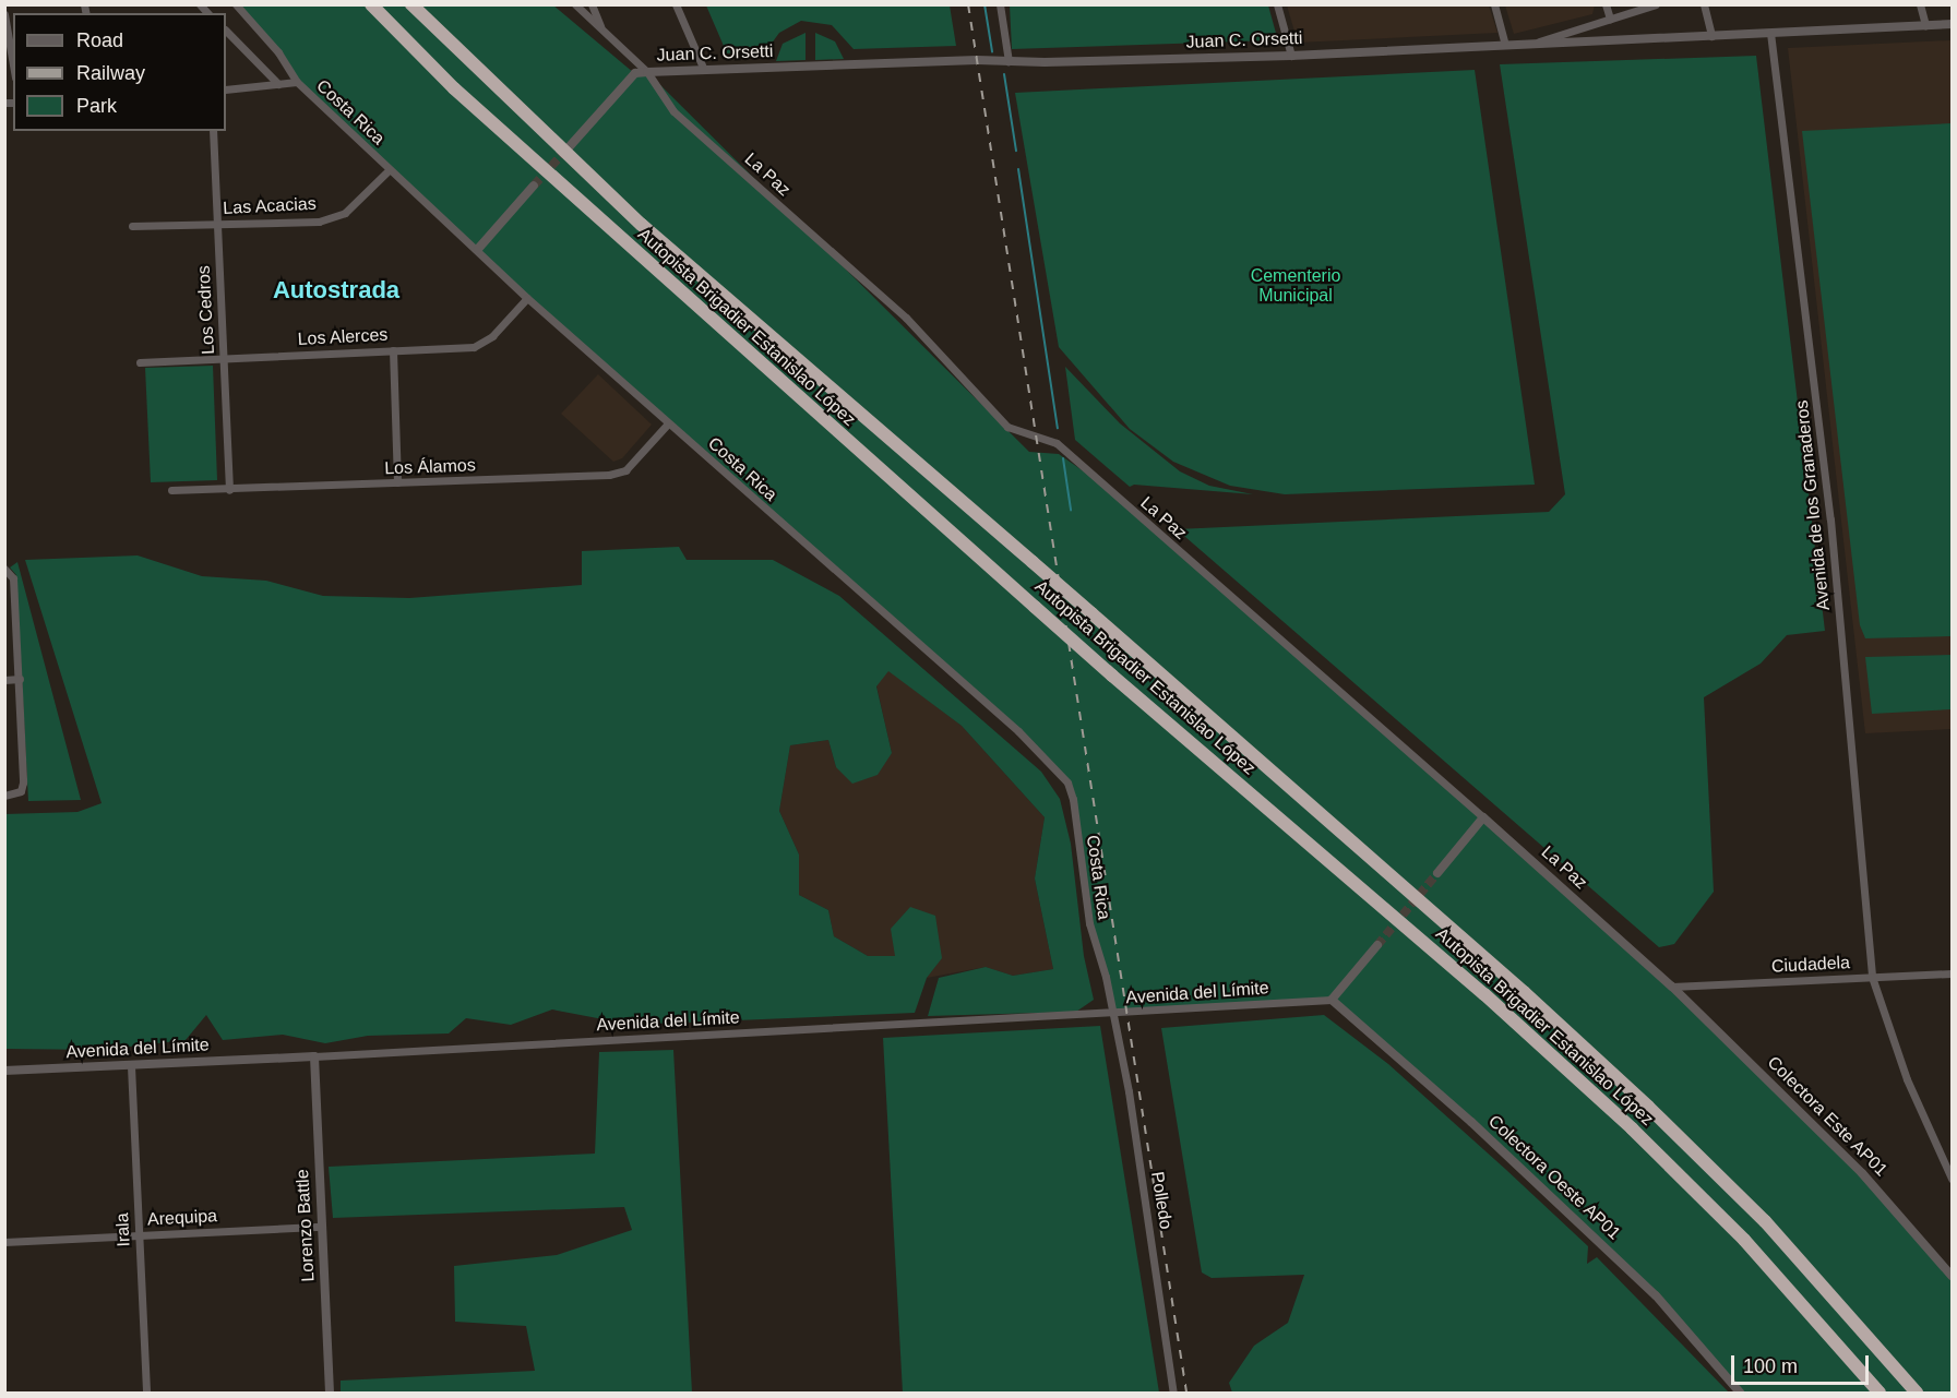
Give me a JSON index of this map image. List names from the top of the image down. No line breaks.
{"streets":{"highway":["Autopista Brigadier Estanislao López"],"street":["Juan C. Orsetti","Costa Rica","La Paz","Las Acacias","Los Cedros","Los Alerces","Los Álamos","Avenida de los Granaderos","Ciudadela","Avenida del Límite","Colectora Este AP01","Colectora Oeste AP01","Polledo","Arequipa","Lorenzo Battle","Irala"]},"crossings":[["Juan C. Orsetti","La Paz"],["Juan C. Orsetti","Avenida de los Granaderos"],["Costa Rica","Las Acacias"],["Costa Rica","Los Alerces"],["Costa Rica","Los Álamos"],["Costa Rica","Avenida del Límite"],["Costa Rica","Polledo"],["La Paz","Ciudadela"],["La Paz","Colectora Este AP01"],["Las Acacias","Los Cedros"],["Los Cedros","Los Alerces"],["Los Cedros","Los Álamos"],["Avenida de los Granaderos","Ciudadela"],["Ciudadela","Colectora Este AP01"],["Avenida del Límite","Colectora Oeste AP01"],["Avenida del Límite","Polledo"],["Avenida del Límite","Lorenzo Battle"],["Avenida del Límite","Irala"],["Arequipa","Lorenzo Battle"],["Arequipa","Irala"]],"districts":["Autostrada"],"parks":["Cementerio Municipal"],"legend":["Road","Railway","Park"],"scale_bar":"100 m"}
